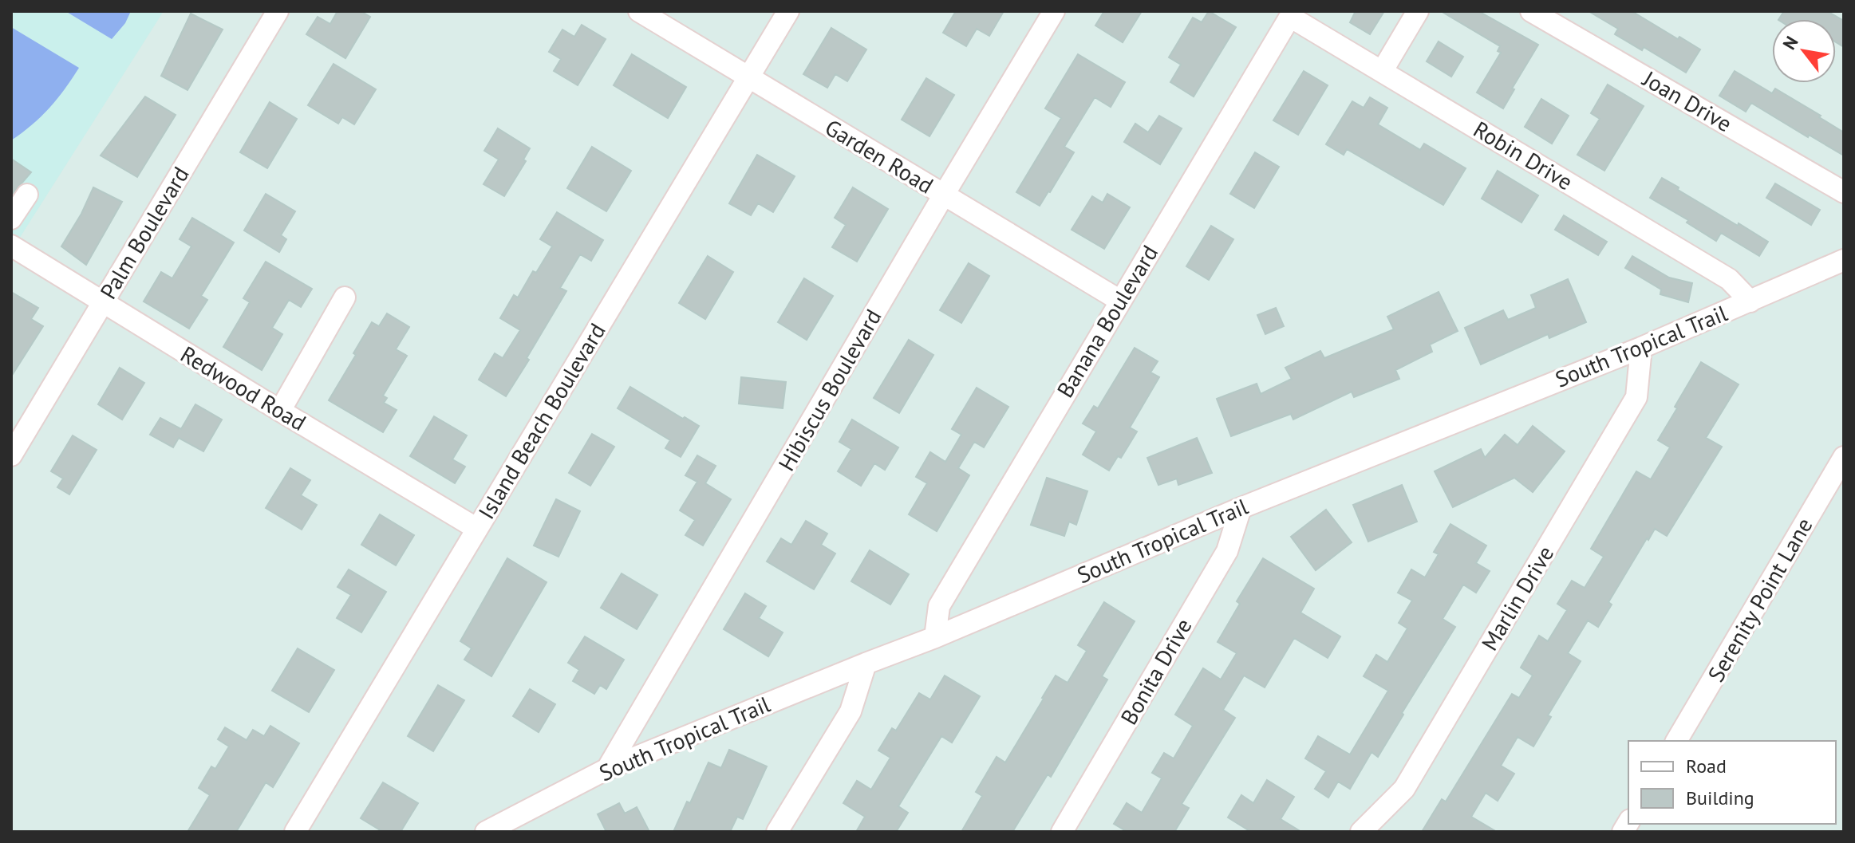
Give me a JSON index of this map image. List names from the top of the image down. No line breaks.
{"streets":{"street":["Joan Drive","Robin Drive","Garden Road","Palm Boulevard","Banana Boulevard","South Tropical Trail","Redwood Road","Hibiscus Boulevard","Island Beach Boulevard","Marlin Drive","Serenity Point Lane","Bonita Drive"]},"crossings":[["Robin Drive","Banana Boulevard"],["Robin Drive","South Tropical Trail"],["Garden Road","Banana Boulevard"],["Garden Road","Hibiscus Boulevard"],["Garden Road","Island Beach Boulevard"],["Palm Boulevard","Redwood Road"],["Banana Boulevard","South Tropical Trail"],["South Tropical Trail","Hibiscus Boulevard"],["South Tropical Trail","Marlin Drive"],["South Tropical Trail","Bonita Drive"],["Redwood Road","Island Beach Boulevard"]],"legend":["Road","Building"],"north":"top left"}
